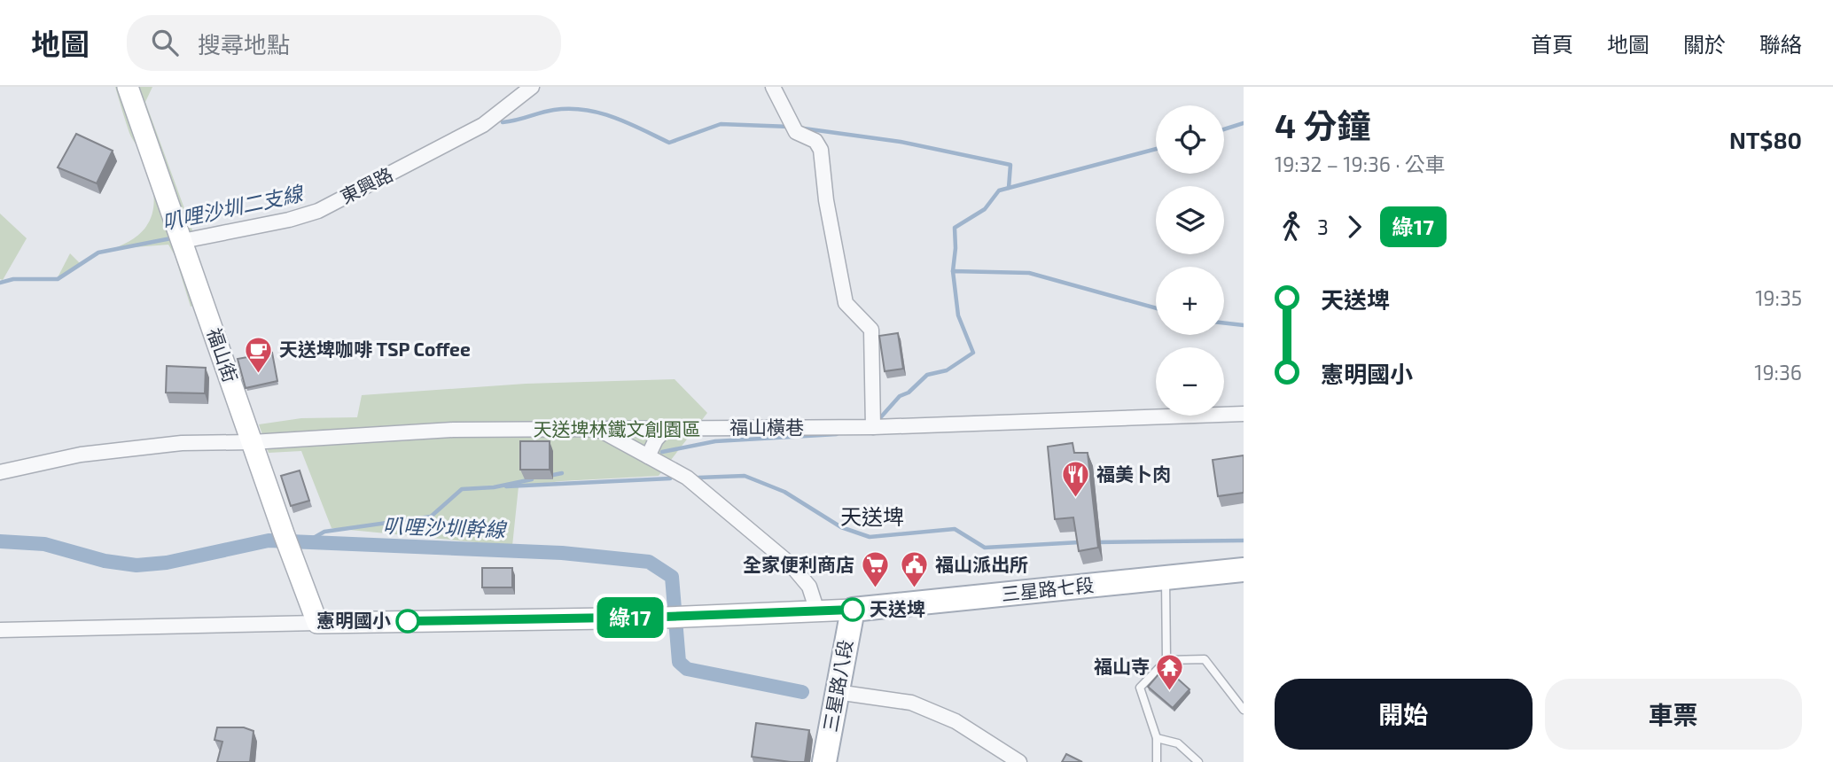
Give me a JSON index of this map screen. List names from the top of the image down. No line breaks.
{"streets":{"main road":["三星路七段","三星路八段"],"street":["東興路","福山街","福山橫巷"]},"crossings":[["東興路","福山街"],["福山街","福山橫巷"],["三星路七段","三星路八段"]],"districts":["天送埤"],"water":["叭哩沙圳二支線","叭哩沙圳幹線"],"parks":["天送埤林鐵文創園區"],"places":{"cafe":["天送埤咖啡 TSP Coffee"],"restaurant":["福美卜肉"],"supermarket":["全家便利商店"],"public building":["福山派出所"],"other":["天送埤","憲明國小"],"temple":["福山寺"]},"lines":["bus line 綠17"],"page":{"header":"地圖","search":"搜尋地點","nav":["首頁","地圖","關於","聯絡"],"on_map":"綠17","heading":["4 分鐘","19:32 – 19:36 · 公車","NT$80"],"map_buttons":["+","−"],"legs":["3","綠17"],"list":[{"name":"天送埤","value":"19:35"},{"name":"憲明國小","value":"19:36"}],"buttons":["開始","車票"]}}
